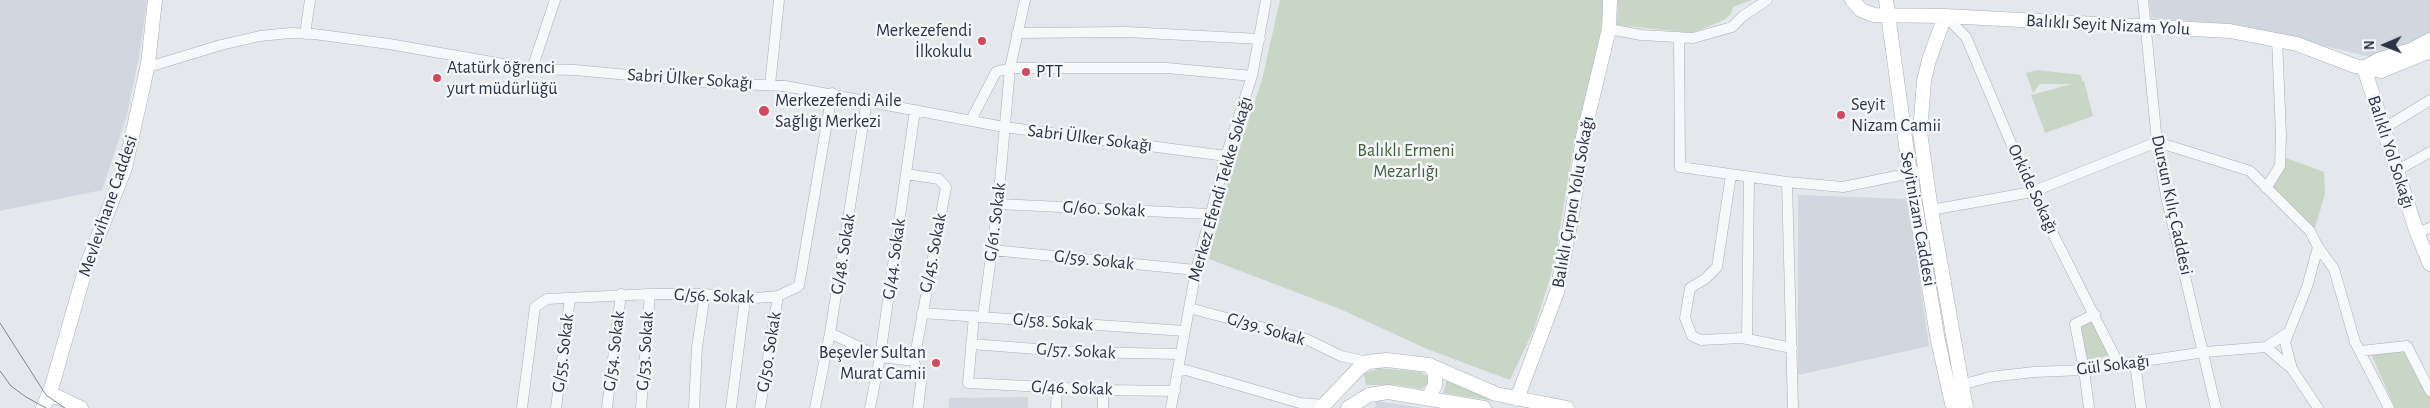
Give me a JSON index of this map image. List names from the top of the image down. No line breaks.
{"streets":{"street":["Balıklı Seyit Nizam Yolu","Sabri Ülker Sokağı","Balıklı Yol Sokağı","Merkez Efendi Tekke Sokağı","Orkide Sokağı","Balıklı Çırpıcı Yolu Sokağı","Dursun Kılıç Caddesi","Mevlevihane Caddesi","G/60. Sokak","Seyitnizam Caddesi","G/61. Sokak","G/45. Sokak","G/48. Sokak","G/44. Sokak","G/59. Sokak","G/56. Sokak","G/58. Sokak","G/39. Sokak","G/54. Sokak","G/53. Sokak","G/57. Sokak","G/50. Sokak","G/55. Sokak","Gül Sokağı","G/46. Sokak"]},"crossings":[["Balıklı Seyit Nizam Yolu","Balıklı Yol Sokağı"],["Balıklı Seyit Nizam Yolu","Orkide Sokağı"],["Balıklı Seyit Nizam Yolu","Dursun Kılıç Caddesi"],["Balıklı Seyit Nizam Yolu","Seyitnizam Caddesi"],["Sabri Ülker Sokağı","Merkez Efendi Tekke Sokağı"],["Sabri Ülker Sokağı","Mevlevihane Caddesi"],["Sabri Ülker Sokağı","G/61. Sokak"],["Sabri Ülker Sokağı","G/48. Sokak"],["Sabri Ülker Sokağı","G/44. Sokak"],["Sabri Ülker Sokağı","G/56. Sokak"],["Merkez Efendi Tekke Sokağı","G/60. Sokak"],["Merkez Efendi Tekke Sokağı","G/59. Sokak"],["Merkez Efendi Tekke Sokağı","G/58. Sokak"],["Merkez Efendi Tekke Sokağı","G/39. Sokak"],["Merkez Efendi Tekke Sokağı","G/57. Sokak"],["Merkez Efendi Tekke Sokağı","G/46. Sokak"],["Orkide Sokağı","Seyitnizam Caddesi"],["Orkide Sokağı","Gül Sokağı"],["Dursun Kılıç Caddesi","Gül Sokağı"],["G/60. Sokak","G/61. Sokak"],["Seyitnizam Caddesi","Gül Sokağı"],["G/61. Sokak","G/59. Sokak"],["G/61. Sokak","G/58. Sokak"],["G/45. Sokak","G/44. Sokak"],["G/45. Sokak","G/58. Sokak"],["G/56. Sokak","G/54. Sokak"],["G/56. Sokak","G/53. Sokak"],["G/56. Sokak","G/50. Sokak"],["G/56. Sokak","G/55. Sokak"],["G/57. Sokak","G/46. Sokak"]],"parks":["Balıklı Ermeni Mezarlığı"],"places":["Merkezefendi İlkokulu","PTT","Atatürk öğrenci yurt müdürlüğü","Merkezefendi Aile Sağlığı Merkezi","Seyit Nizam Camii","Beşevler Sultan Murat Camii"],"north":"left"}
